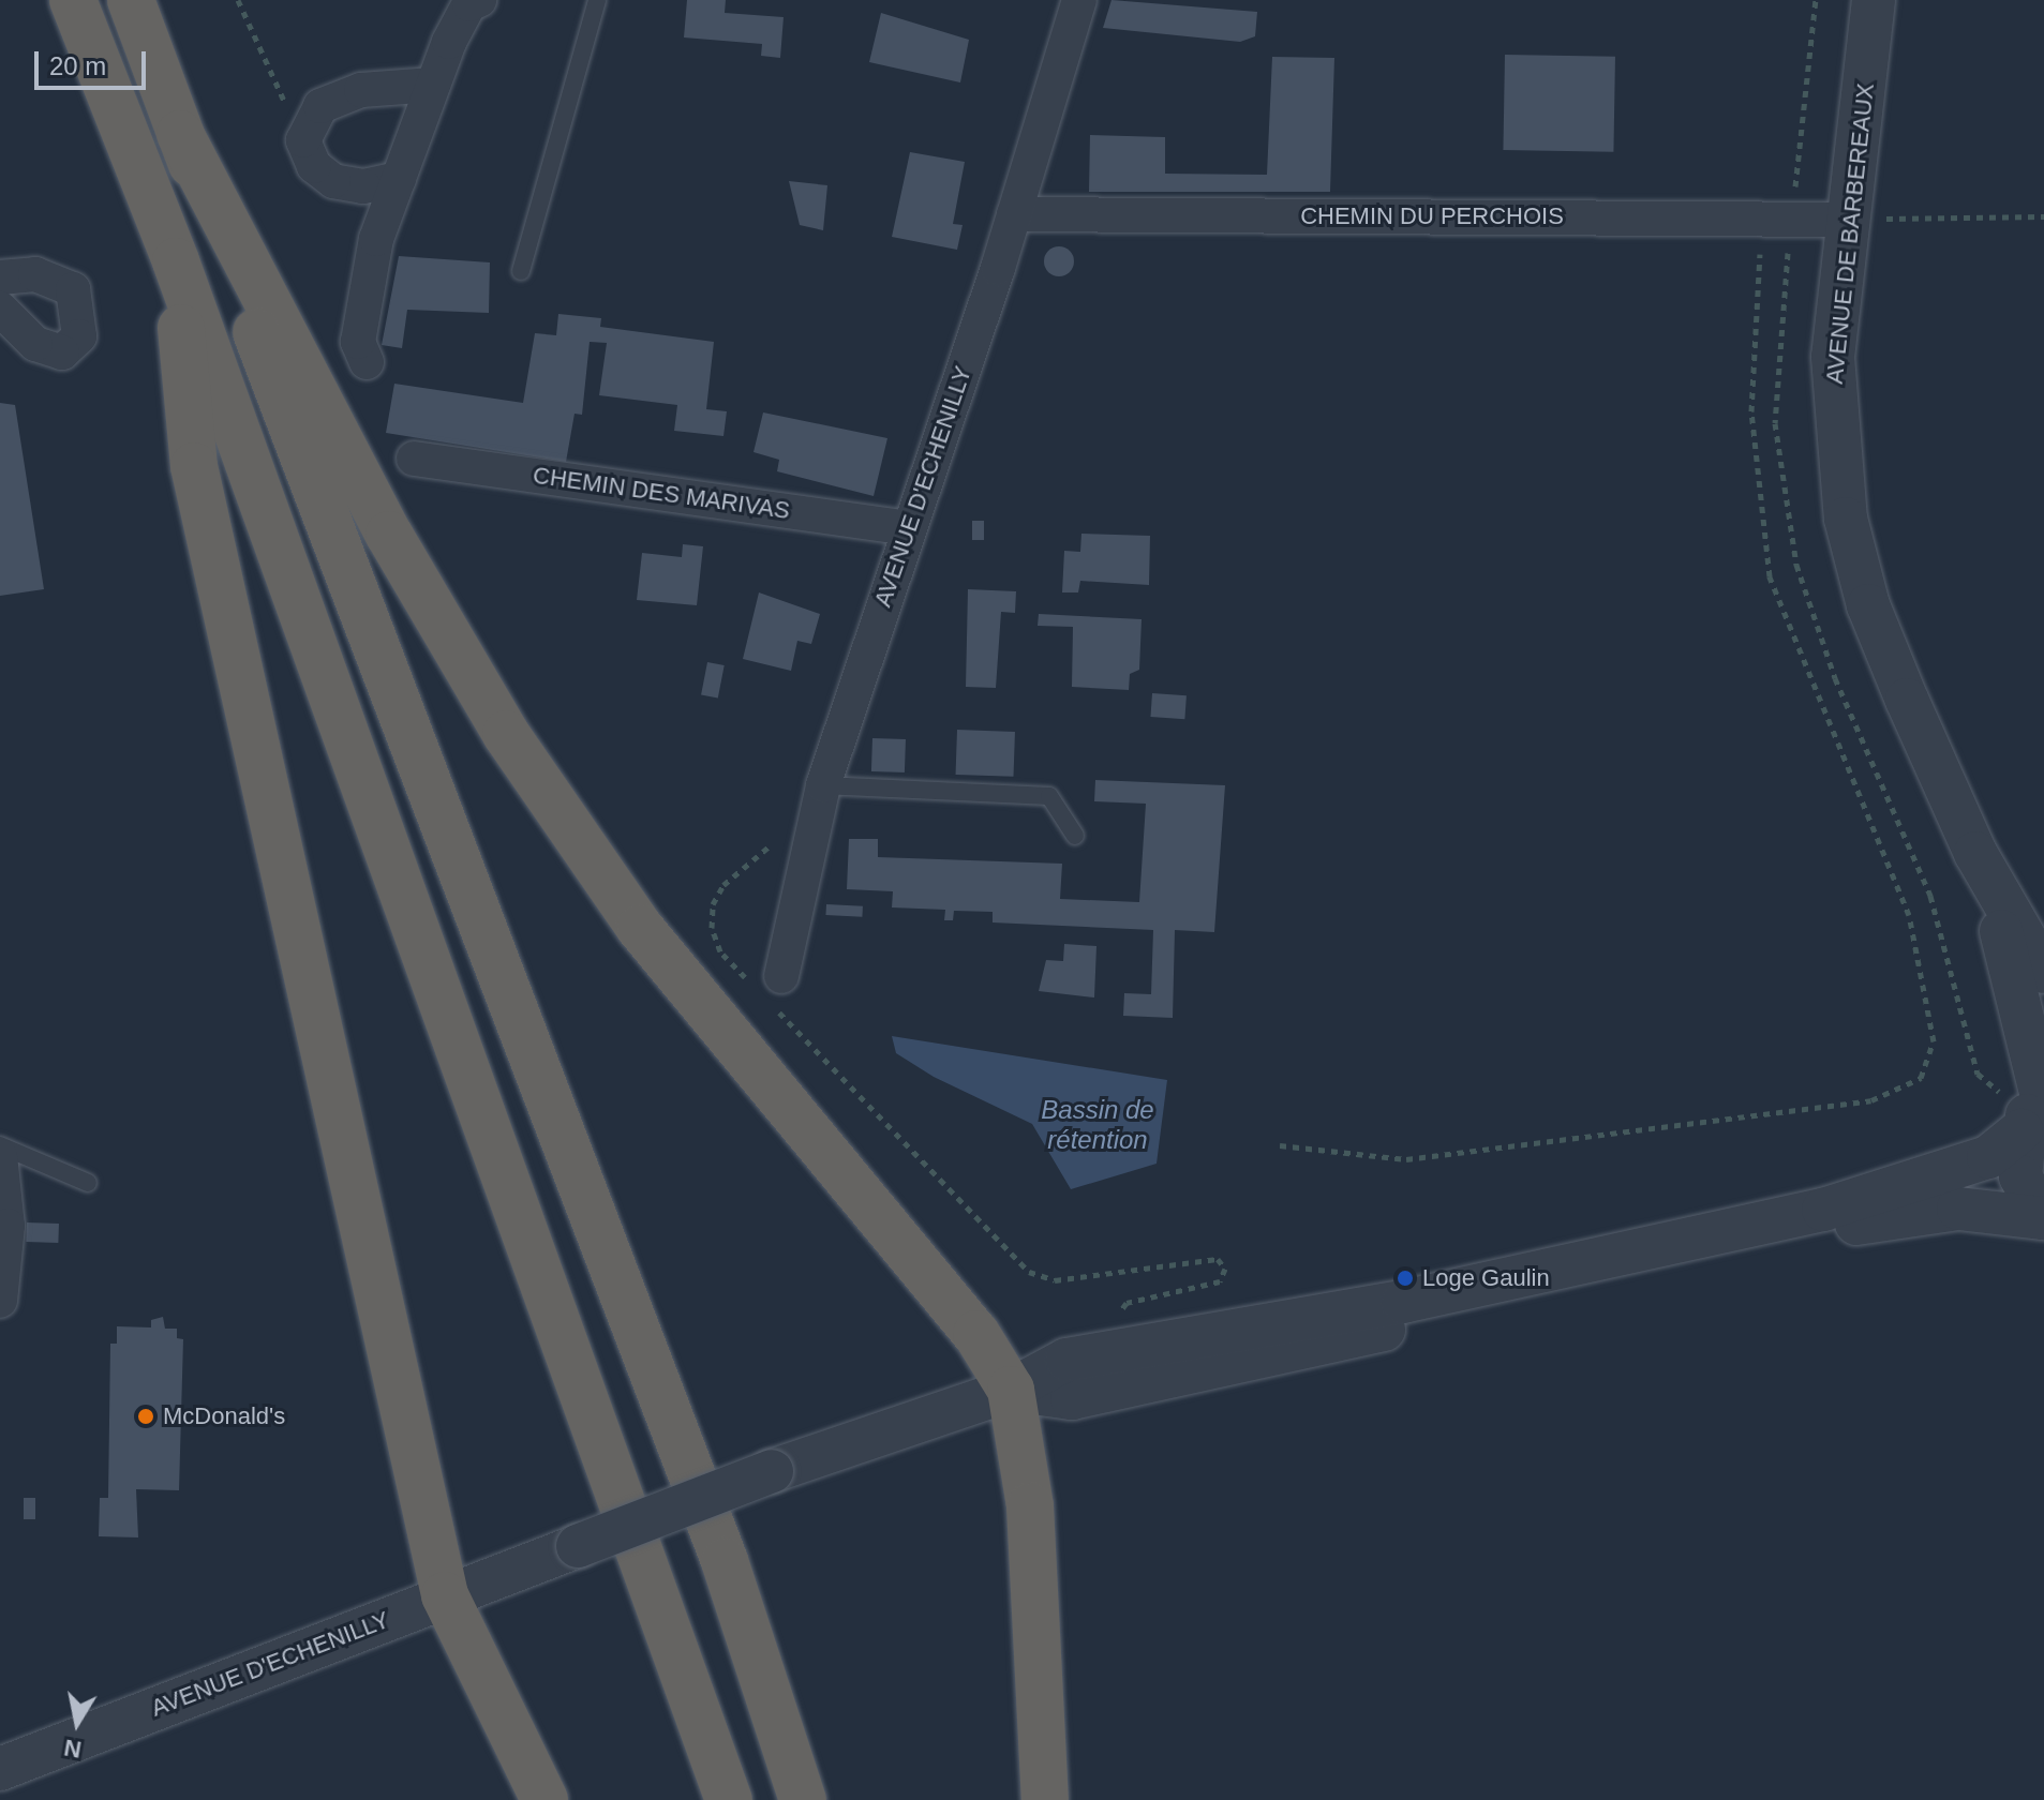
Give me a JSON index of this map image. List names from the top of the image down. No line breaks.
{"streets":{"street":["CHEMIN DU PERCHOIS","AVENUE DE BARBEREAUX","AVENUE D'ECHENILLY","CHEMIN DES MARIVAS"]},"crossings":[["CHEMIN DU PERCHOIS","AVENUE DE BARBEREAUX"],["CHEMIN DU PERCHOIS","AVENUE D'ECHENILLY"],["AVENUE D'ECHENILLY","CHEMIN DES MARIVAS"]],"water":["Bassin de rétention"],"places":["Loge Gaulin","McDonald's"],"scale_bar":"20 m","north":"bottom"}
